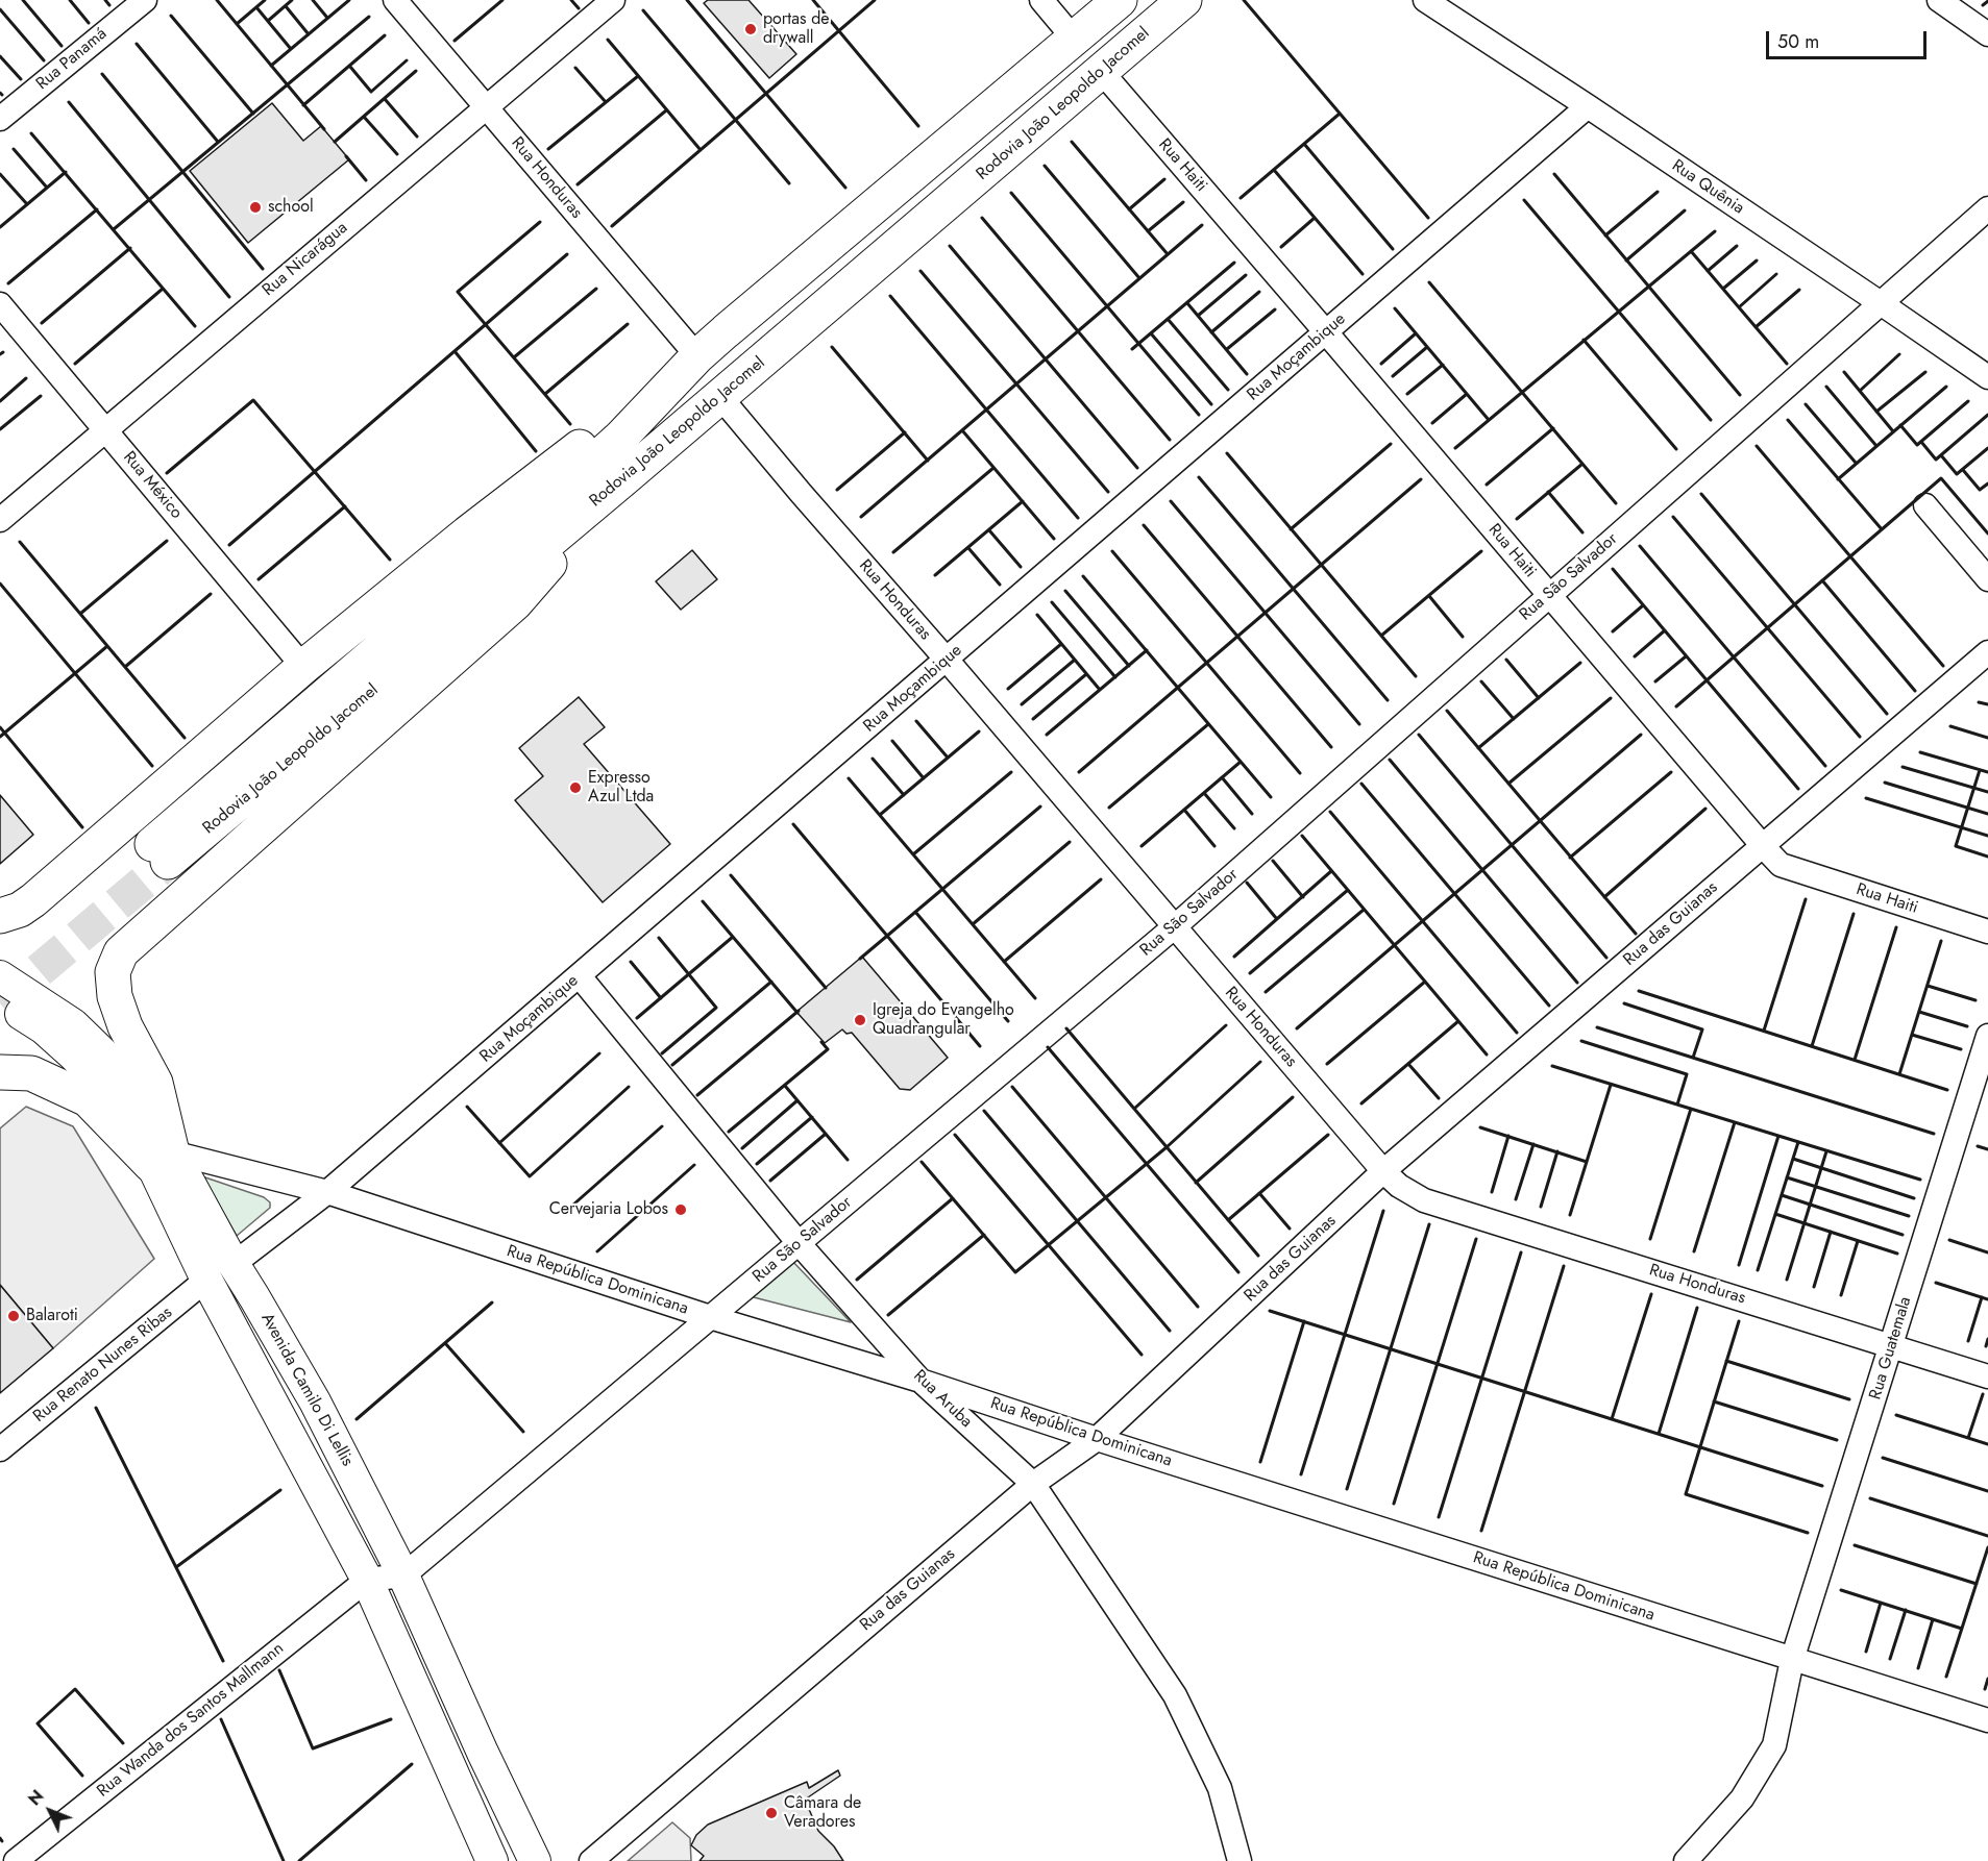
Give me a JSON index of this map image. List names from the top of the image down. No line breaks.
{"streets":{"highway":["Rodovia João Leopoldo Jacomel"],"main road":["Avenida Camilo Di Lellis"],"street":["Rua Panamá","Rua Haiti","Rua Honduras","Rua Quênia","Rua Nicarágua","Rua Moçambique","Rua México","Rua São Salvador","Rua das Guianas","Rua República Dominicana","Rua Guatemala","Rua Renato Nunes Ribas","Rua Aruba","Rua Wanda dos Santos Mallmann"]},"crossings":[["Rodovia João Leopoldo Jacomel","Rua Haiti"],["Rodovia João Leopoldo Jacomel","Rua Honduras"],["Rua Haiti","Rua Moçambique"],["Rua Haiti","Rua São Salvador"],["Rua Haiti","Rua das Guianas"],["Rua Honduras","Rua Nicarágua"],["Rua Honduras","Rua Moçambique"],["Rua Honduras","Rua São Salvador"],["Rua Honduras","Rua das Guianas"],["Rua Honduras","Rua Guatemala"],["Rua Quênia","Rua Moçambique"],["Rua Quênia","Rua São Salvador"],["Rua Nicarágua","Rua México"],["Rua Moçambique","Rua República Dominicana"],["Rua Moçambique","Avenida Camilo Di Lellis"],["Rua Moçambique","Rua Aruba"],["Rua São Salvador","Rua República Dominicana"],["Rua São Salvador","Avenida Camilo Di Lellis"],["Rua São Salvador","Rua Aruba"],["Rua das Guianas","Rua República Dominicana"],["Rua das Guianas","Rua Aruba"],["Rua República Dominicana","Rua Guatemala"],["Rua República Dominicana","Avenida Camilo Di Lellis"],["Rua República Dominicana","Rua Aruba"],["Rua Renato Nunes Ribas","Avenida Camilo Di Lellis"],["Avenida Camilo Di Lellis","Rua Wanda dos Santos Mallmann"]],"places":["portas de drywall","school","Expresso Azul Ltda","Igreja do Evangelho Quadrangular","Cervejaria Lobos","Balaroti","Câmara de Veradores"],"scale_bar":"50 m","north":"top left"}
